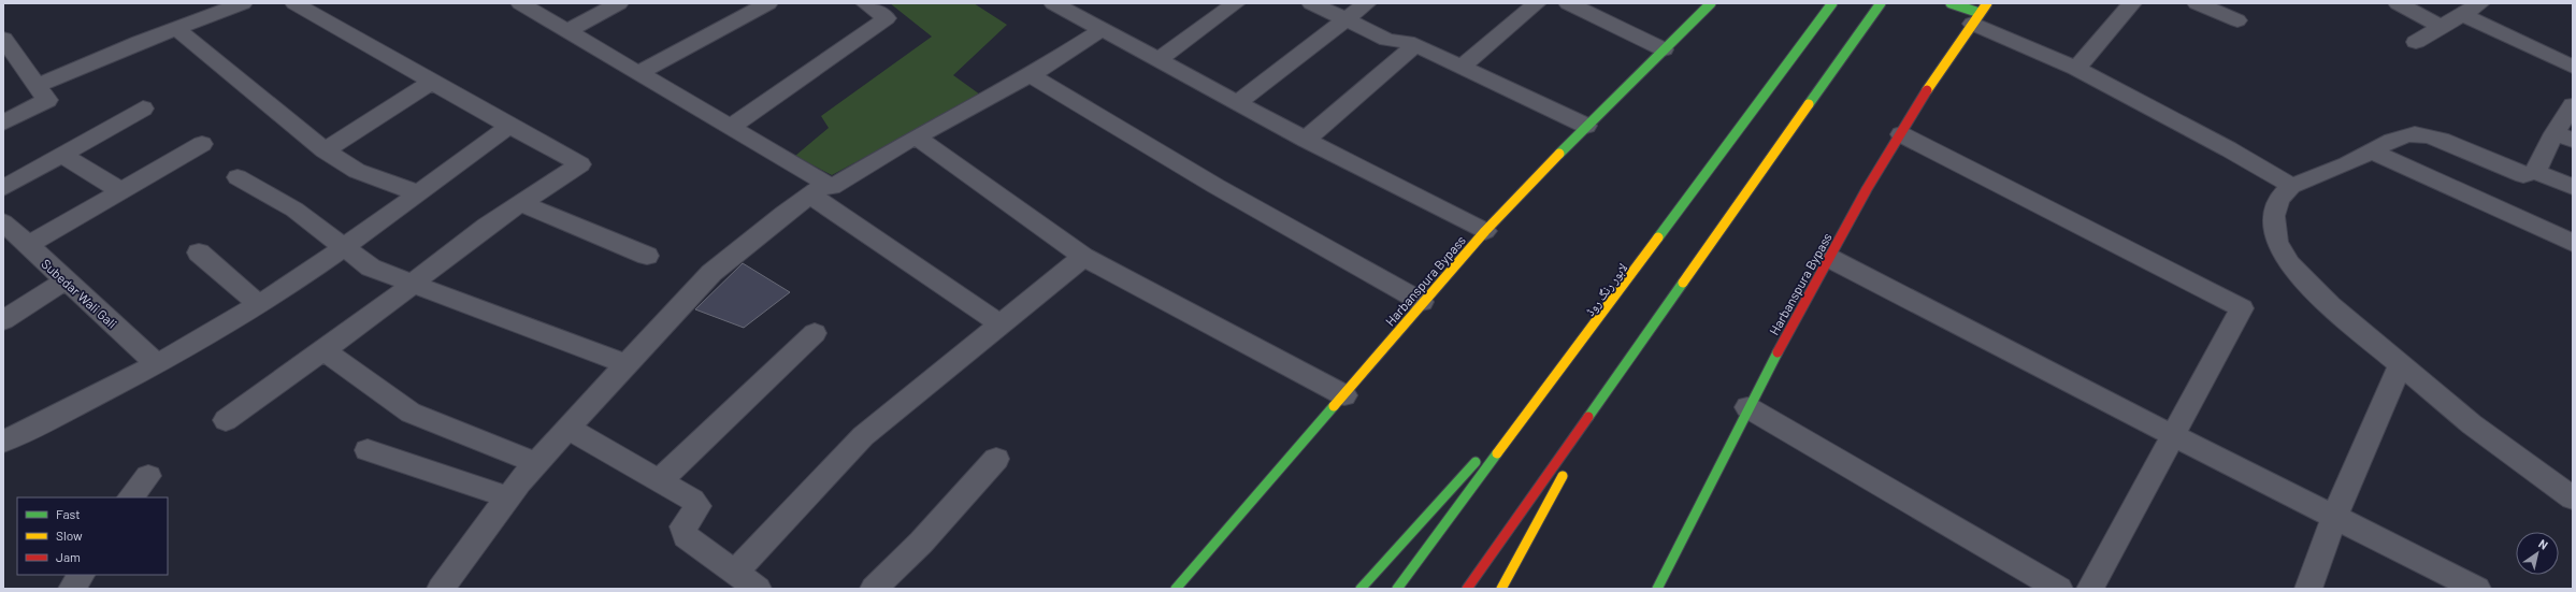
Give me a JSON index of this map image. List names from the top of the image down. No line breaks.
{"streets":{"main road":["Harbanspura Bypass","لاہور رنگ روڈ"],"street":["Subedar Wali Gali"]},"legend":["Fast","Slow","Jam"],"north":"top right"}
